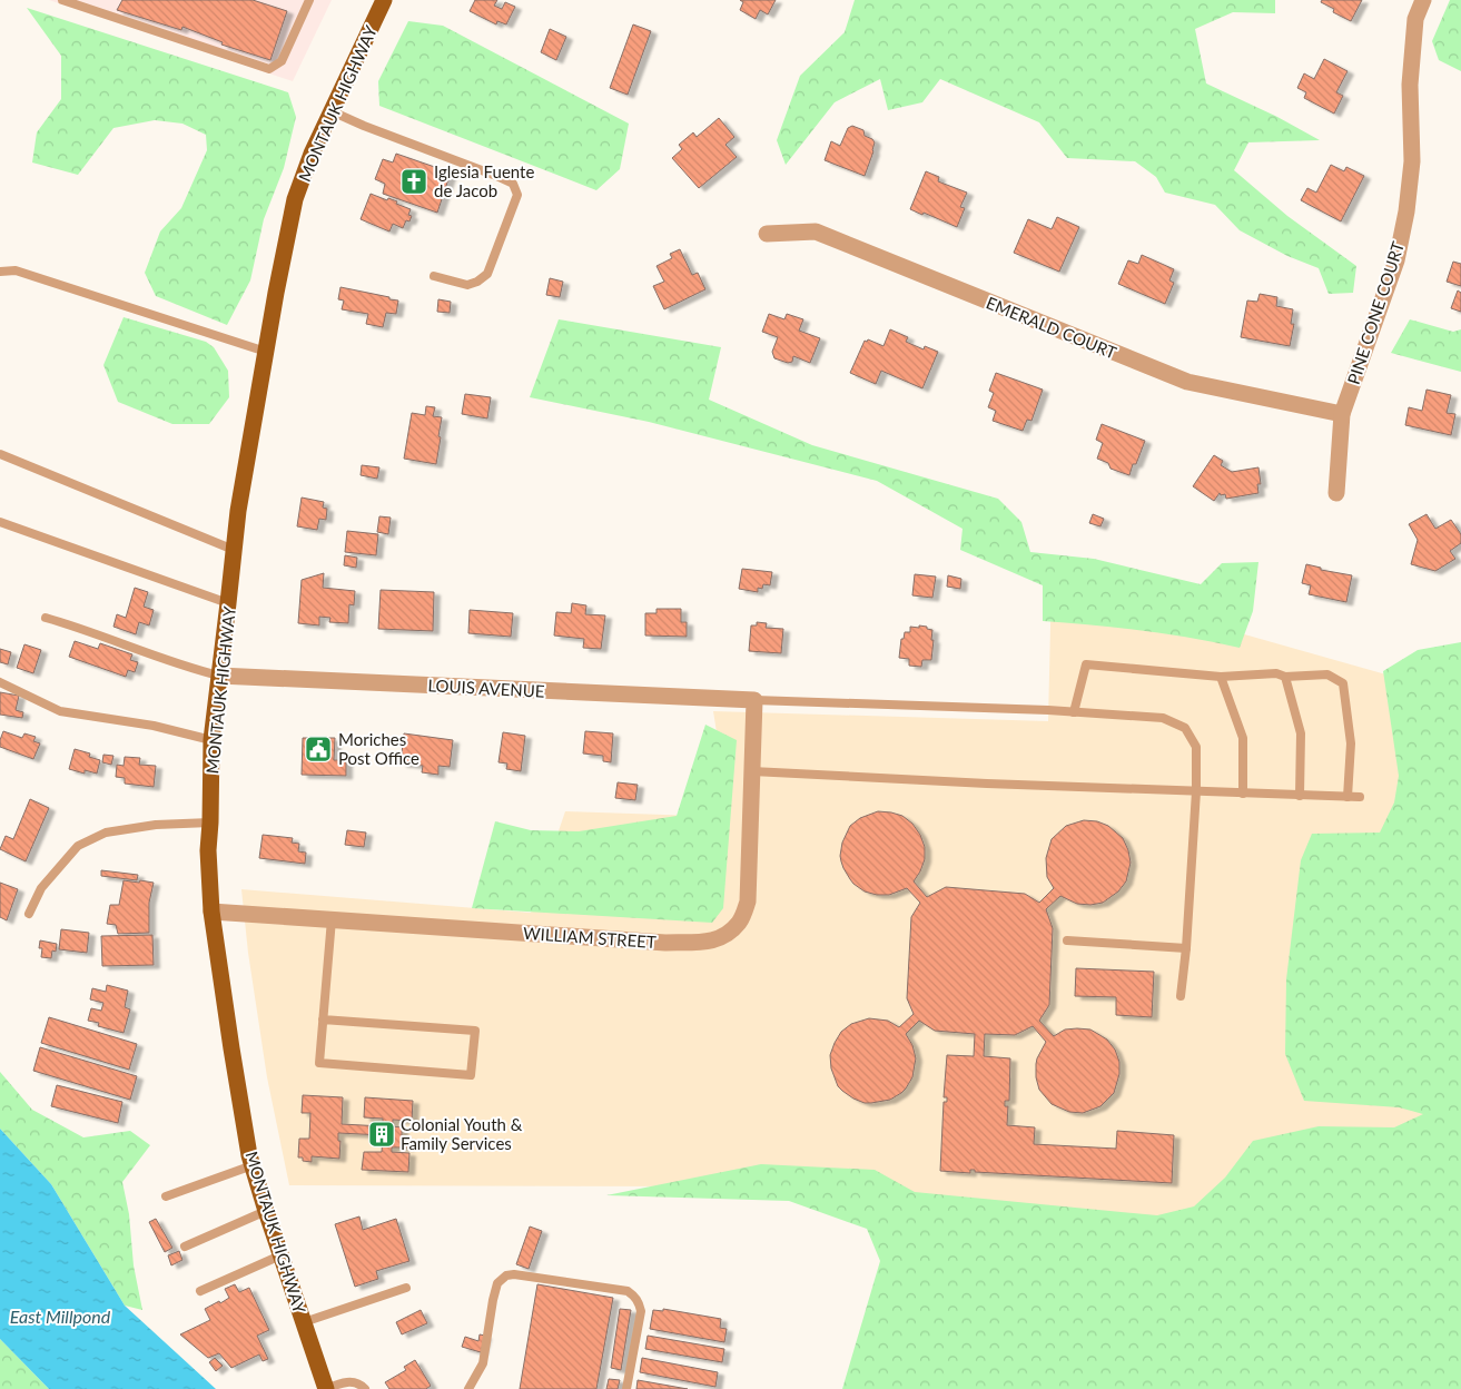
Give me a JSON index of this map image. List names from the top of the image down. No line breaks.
{"streets":{"main road":["MONTAUK HIGHWAY"],"street":["PINE CONE COURT","EMERALD COURT","LOUIS AVENUE","WILLIAM STREET"]},"crossings":[["MONTAUK HIGHWAY","LOUIS AVENUE"],["MONTAUK HIGHWAY","WILLIAM STREET"],["PINE CONE COURT","EMERALD COURT"],["LOUIS AVENUE","WILLIAM STREET"]],"water":["East Millpond"],"places":{"church":["Iglesia Fuente de Jacob"],"public building":["Moriches Post Office"],"building":["Colonial Youth & Family Services"]}}
